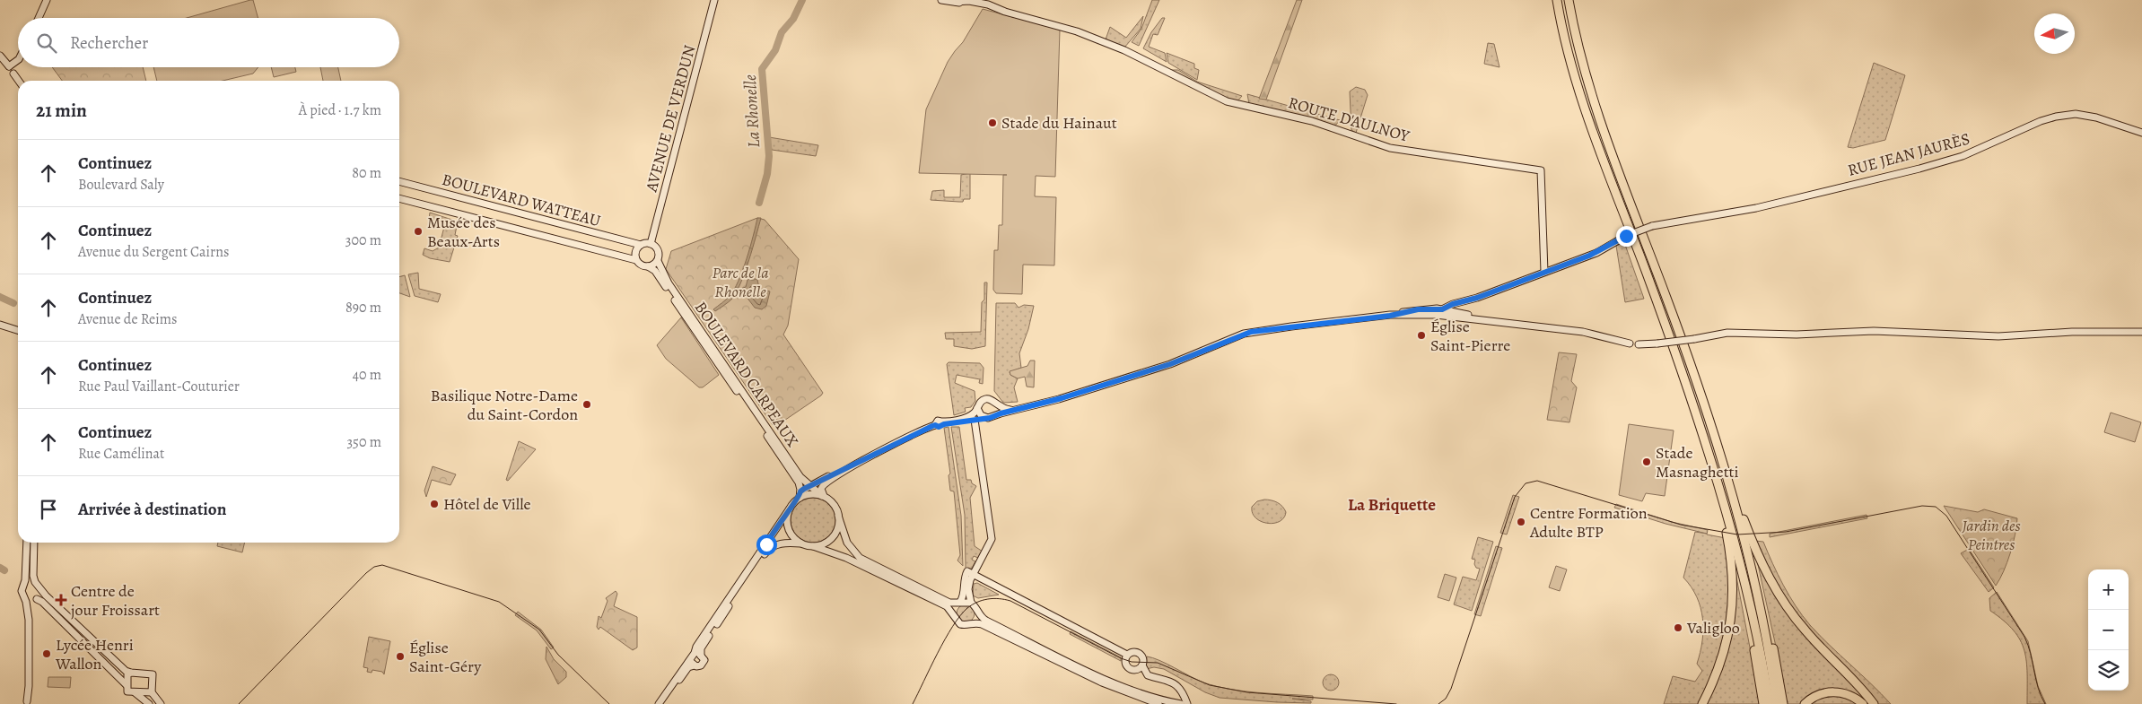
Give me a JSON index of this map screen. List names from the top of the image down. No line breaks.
{"streets":{"street":["AVENUE DE VERDUN","ROUTE D'AULNOY","RUE JEAN JAURÈS","BOULEVARD WATTEAU","BOULEVARD CARPEAUX"]},"crossings":[["AVENUE DE VERDUN","BOULEVARD WATTEAU"],["AVENUE DE VERDUN","BOULEVARD CARPEAUX"],["ROUTE D'AULNOY","RUE JEAN JAURÈS"],["BOULEVARD WATTEAU","BOULEVARD CARPEAUX"]],"districts":["La Briquette"],"water":["La Rhonelle"],"parks":["Parc de la Rhonelle","Jardin des Peintres"],"places":{"other":["Stade du Hainaut","Musée des Beaux-Arts","Église Saint-Pierre","Basilique Notre-Dame du Saint-Cordon","Stade Masnaghetti","Hôtel de Ville","Centre Formation Adulte BTP","Valigloo","Lycée Henri Wallon","Église Saint-Géry"],"health":["Centre de jour Froissart"]},"north":"left","page":{"search":"Rechercher","heading":["21 min","À pied · 1.7 km"],"list":[["Continuez","Boulevard Saly","80 m"],["Continuez","Avenue du Sergent Cairns","300 m"],["Continuez","Avenue de Reims","890 m"],["Continuez","Rue Paul Vaillant-Couturier","40 m"],["Continuez","Rue Camélinat","350 m"],"Arrivée à destination"],"map_buttons":["+","−"]}}
